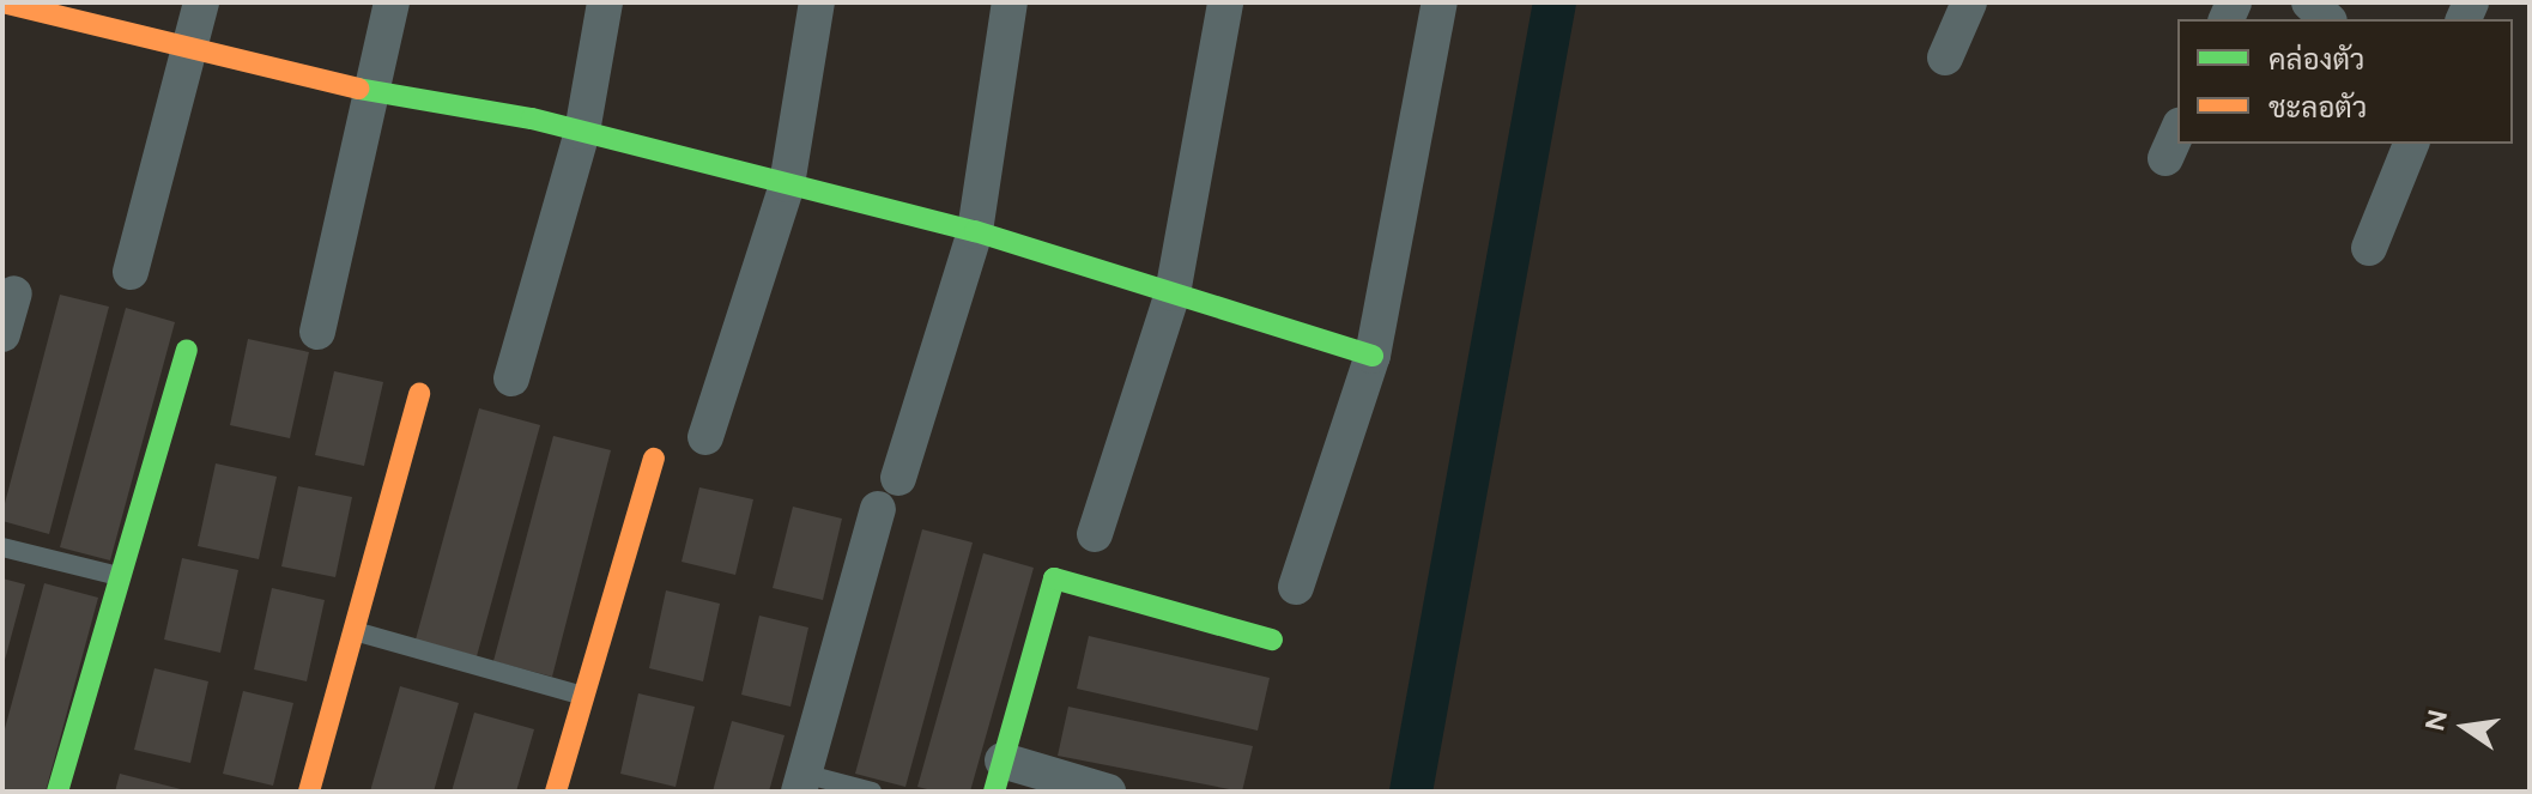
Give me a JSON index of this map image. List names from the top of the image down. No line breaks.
{"legend":["คล่องตัว","ชะลอตัว"],"north":"left"}
